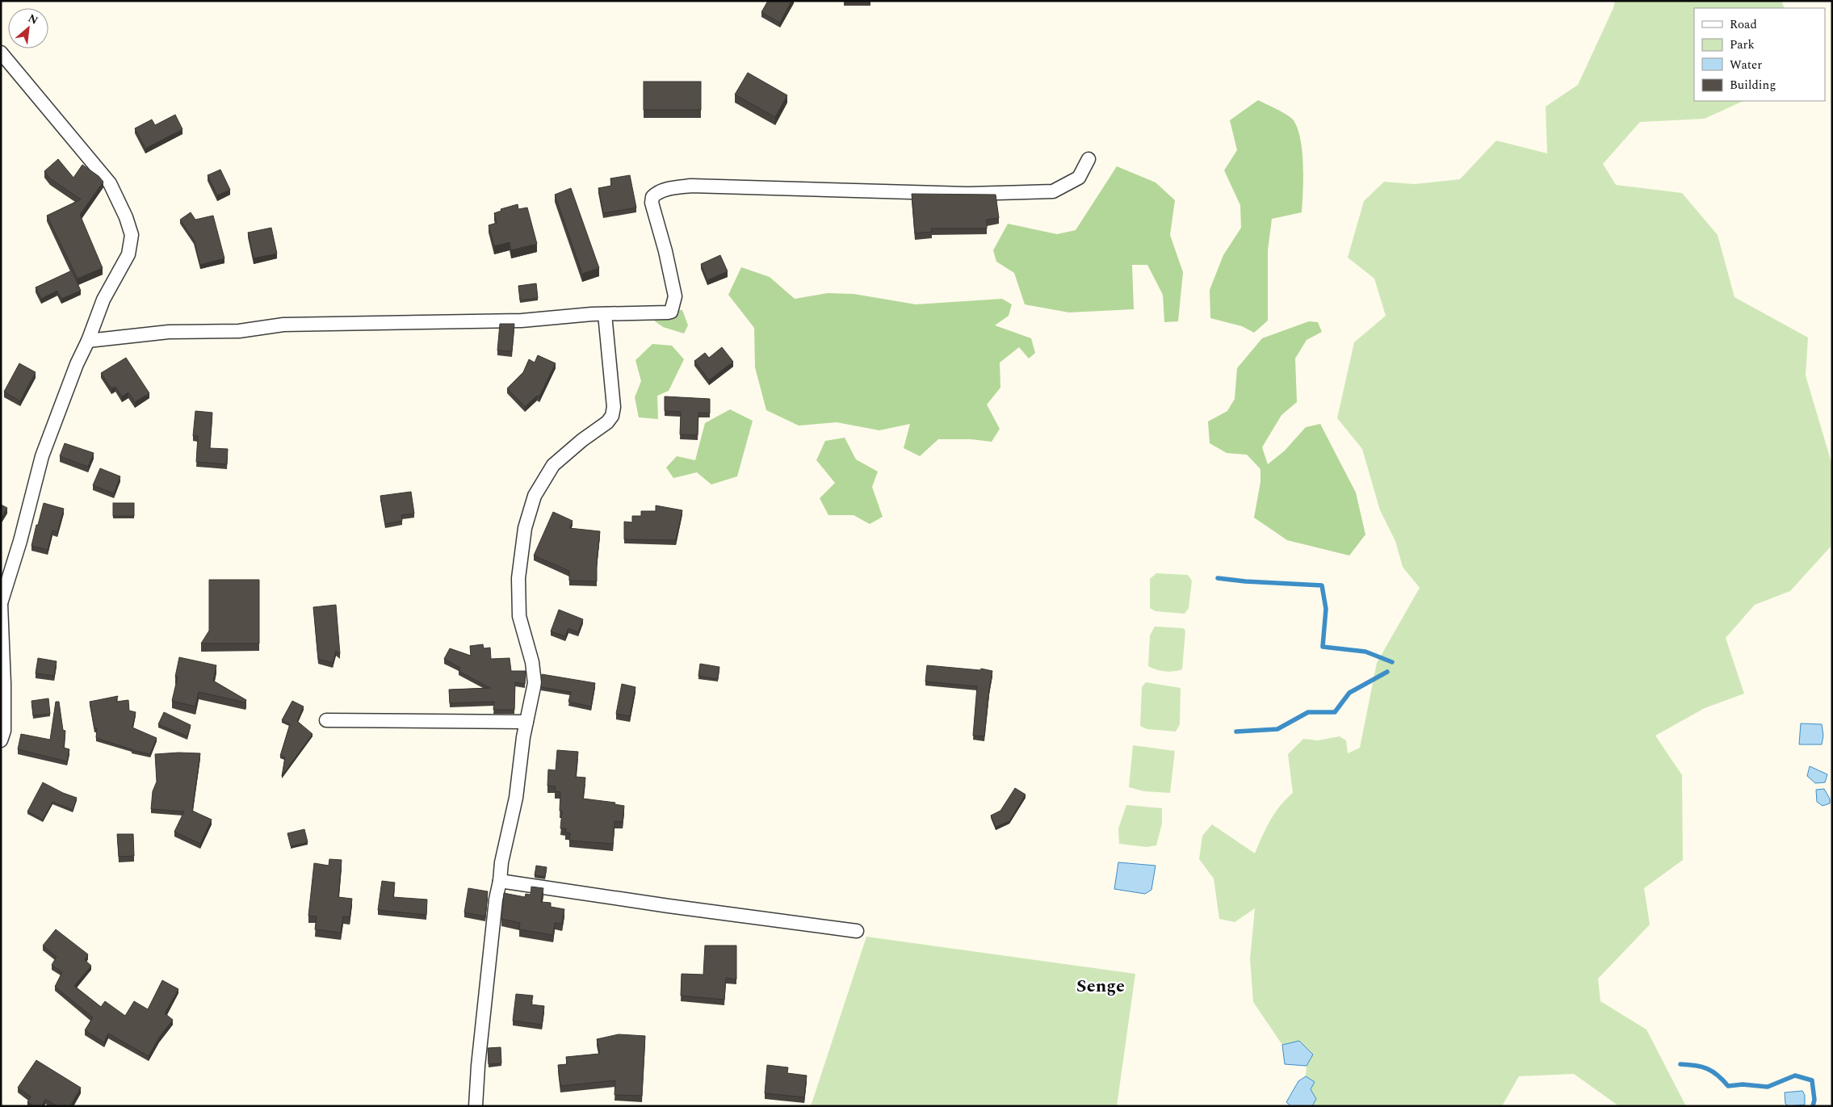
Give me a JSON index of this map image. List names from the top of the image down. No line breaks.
{"districts":["Senge"],"legend":["Road","Park","Water","Building"],"north":"top right"}
